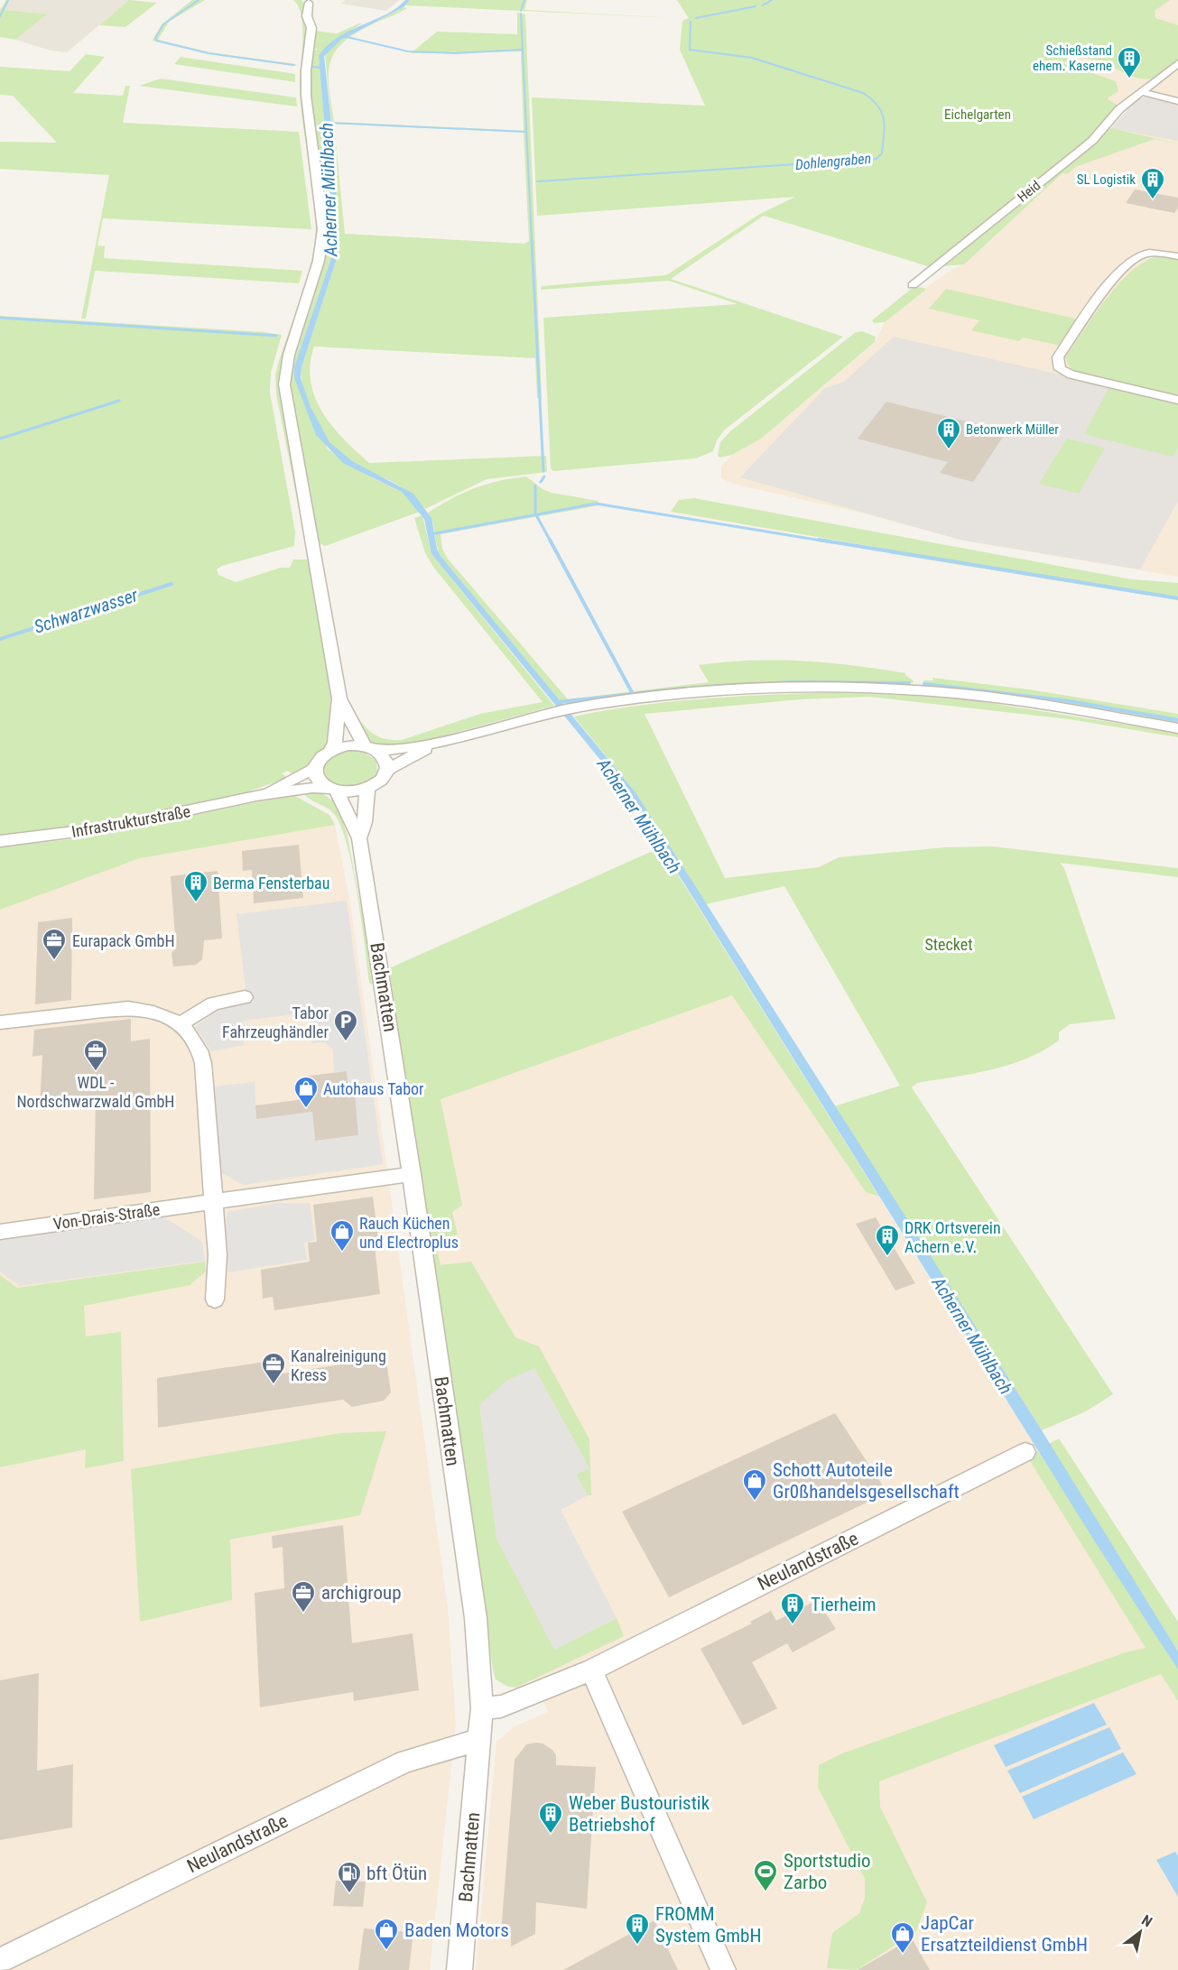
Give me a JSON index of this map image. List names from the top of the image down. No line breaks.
{"streets":{"street":["Heid","Infrastrukturstraße","Bachmatten","Von-Drais-Straße","Neulandstraße"]},"crossings":[["Bachmatten","Von-Drais-Straße"],["Bachmatten","Neulandstraße"]],"water":["Dohlengraben","Acherner Mühlbach","Schwarzwasser"],"parks":["Eichelgarten","Stecket"],"places":{"building":["Schießstand ehem. Kaserne","SL Logistik","Betonwerk Müller","Berma Fensterbau","DRK Ortsverein Achern e.V.","Tierheim","Weber Bustouristik Betriebshof","FROMM System GmbH"],"office":["Eurapack GmbH","WDL - Nordschwarzwald GmbH","Kanalreinigung Kress","archigroup"],"parking":["Tabor Fahrzeughändler"],"shop":["Autohaus Tabor","Rauch Küchen und Electroplus","Schott Autoteile Gr0ßhandelsgesellschaft","Baden Motors","JapCar Ersatzteildienst GmbH"],"sports":["Sportstudio Zarbo"],"fuel station":["bft Ötün"]},"north":"top right"}
